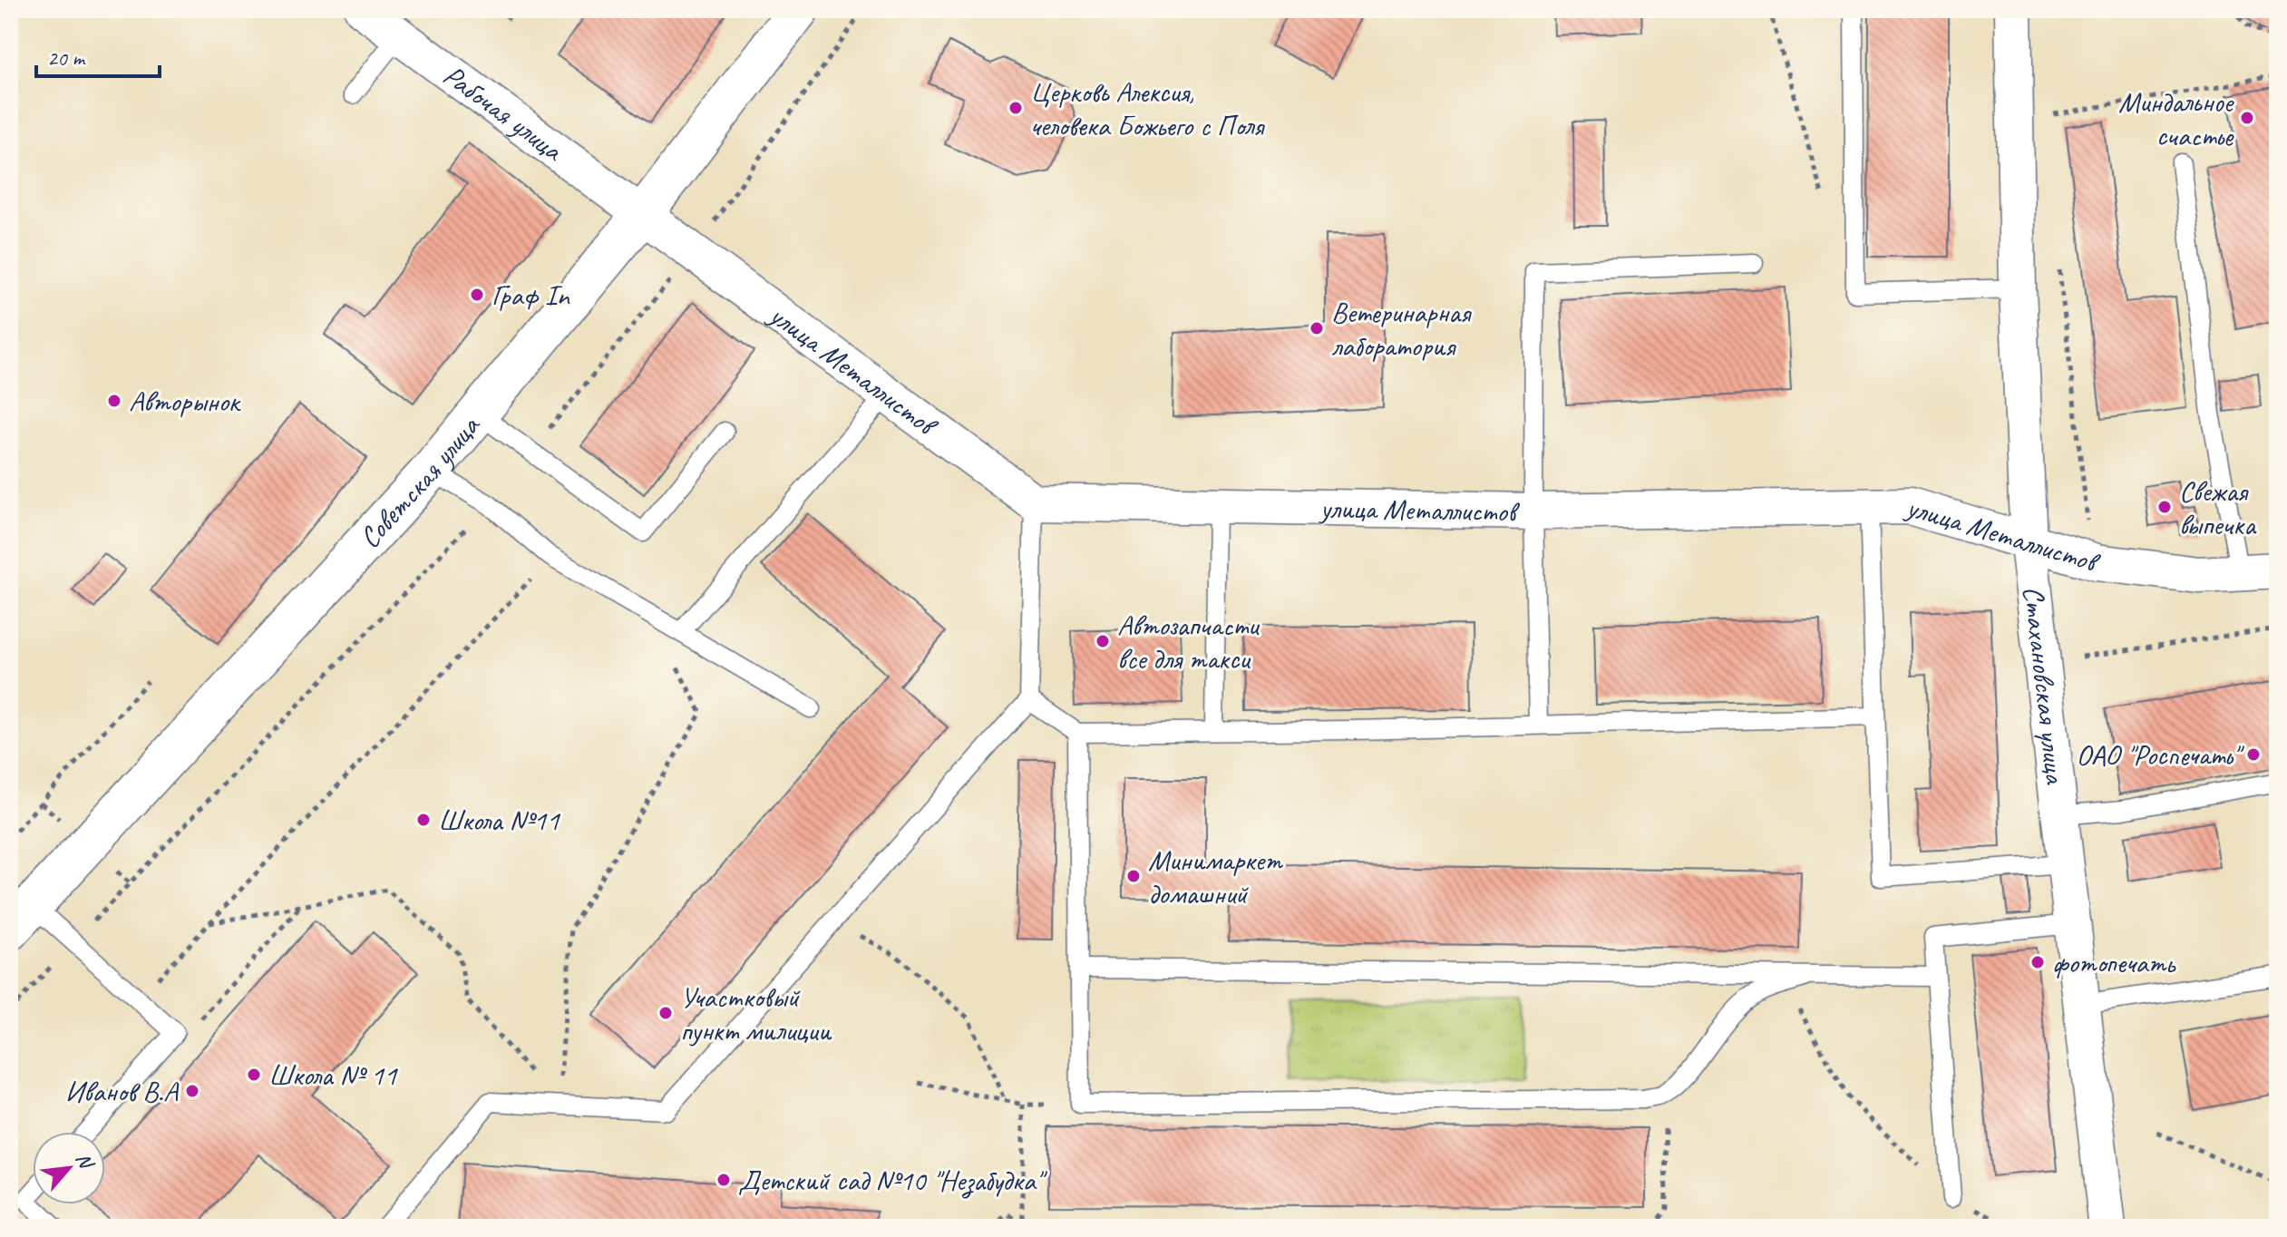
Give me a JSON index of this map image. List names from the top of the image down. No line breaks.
{"streets":{"street":["Рабочая улица","улица Металлистов","Советская улица","Стахановская улица"]},"crossings":[["Рабочая улица","улица Металлистов"],["Рабочая улица","Советская улица"],["улица Металлистов","Советская улица"],["улица Металлистов","Стахановская улица"]],"places":["Церковь Алексия, человека Божьего с Поля","Миндальное счастье","Граф In","Ветеринарная лаборатория","Авторынок","Свежая выпечка","Автозапчасти все для такси","ОАО \"Роспечать\"","Школа №11","Минимаркет домашний","фотопечать","Участковый пункт милиции","Школа № 11","Иванов В.А","Детский сад №10 \"Незабудка\""],"scale_bar":"20 m","north":"top right"}
